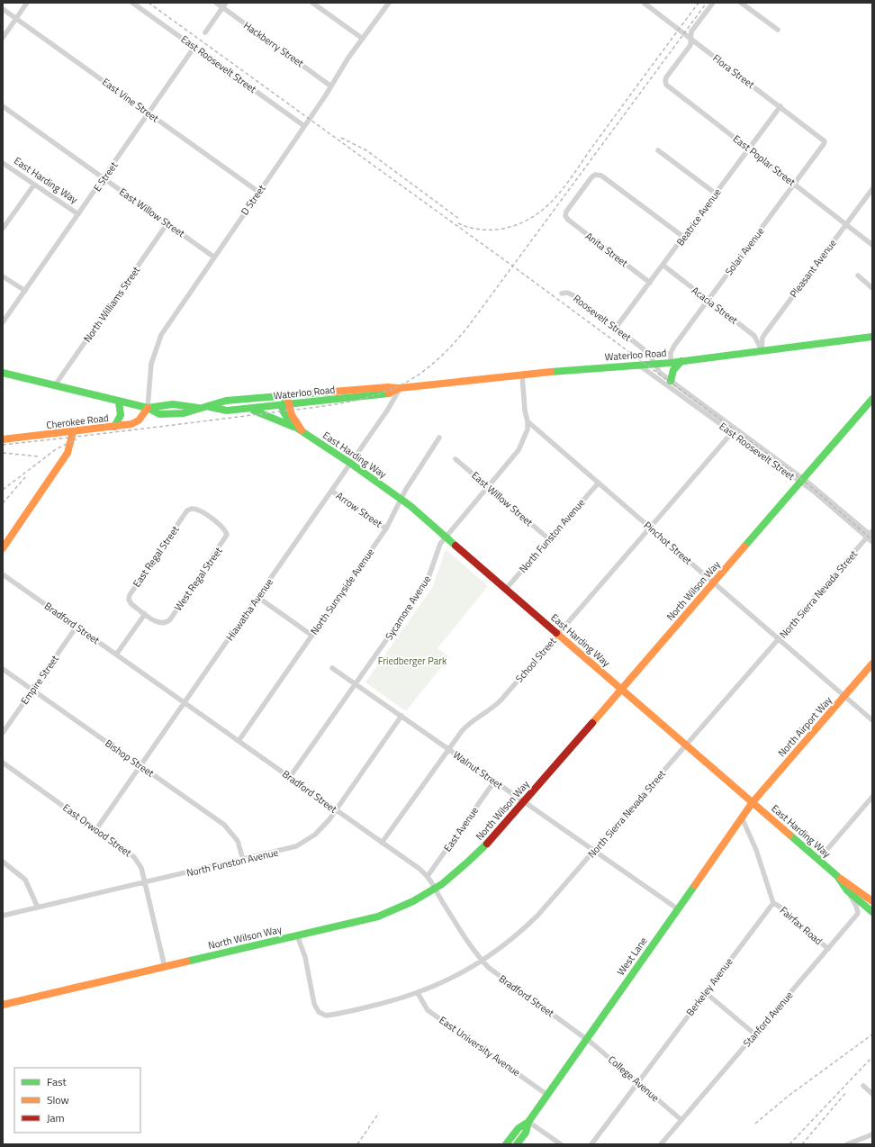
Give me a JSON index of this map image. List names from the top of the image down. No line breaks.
{"streets":{"main road":["East Harding Way","Waterloo Road","Cherokee Road","North Wilson Way","North Airport Way","West Lane"],"street":["Hackberry Street","East Roosevelt Street","Flora Street","East Vine Street","East Poplar Street","E Street","D Street","East Willow Street","Beatrice Avenue","Anita Street","Solari Avenue","Pleasant Avenue","North Williams Street","Acacia Street","Roosevelt Street","Arrow Street","North Funston Avenue","Pinchot Street","East Regal Street","West Regal Street","North Sunnyside Avenue","North Sierra Nevada Street","Sycamore Avenue","Hiawatha Avenue","Bradford Street","School Street","Empire Street","Bishop Street","Walnut Street","East Avenue","East Orwood Street","Fairfax Road","Berkeley Avenue","Stanford Avenue","East University Avenue","College Avenue"]},"crossings":[["Hackberry Street","D Street"],["East Roosevelt Street","E Street"],["East Roosevelt Street","D Street"],["East Roosevelt Street","Roosevelt Street"],["East Roosevelt Street","Waterloo Road"],["East Roosevelt Street","North Wilson Way"],["East Roosevelt Street","North Sierra Nevada Street"],["East Roosevelt Street","School Street"],["Flora Street","East Poplar Street"],["Flora Street","Beatrice Avenue"],["Flora Street","Solari Avenue"],["East Vine Street","E Street"],["East Vine Street","D Street"],["East Poplar Street","Beatrice Avenue"],["East Poplar Street","Solari Avenue"],["East Poplar Street","Pleasant Avenue"],["E Street","East Harding Way"],["E Street","East Willow Street"],["East Harding Way","Waterloo Road"],["East Harding Way","North Funston Avenue"],["East Harding Way","North Wilson Way"],["East Harding Way","North Sunnyside Avenue"],["East Harding Way","North Sierra Nevada Street"],["East Harding Way","Sycamore Avenue"],["East Harding Way","Hiawatha Avenue"],["East Harding Way","School Street"],["East Harding Way","North Airport Way"],["East Harding Way","West Lane"],["East Harding Way","Stanford Avenue"],["D Street","East Willow Street"],["D Street","Waterloo Road"],["D Street","Cherokee Road"],["East Willow Street","North Williams Street"],["East Willow Street","North Funston Avenue"],["East Willow Street","Sycamore Avenue"],["Beatrice Avenue","Anita Street"],["Beatrice Avenue","Acacia Street"],["Beatrice Avenue","Roosevelt Street"],["Solari Avenue","Acacia Street"],["Solari Avenue","Waterloo Road"],["Pleasant Avenue","Acacia Street"],["Pleasant Avenue","Waterloo Road"],["North Williams Street","Waterloo Road"],["Acacia Street","Waterloo Road"],["Roosevelt Street","Waterloo Road"],["Waterloo Road","Cherokee Road"],["Waterloo Road","Sycamore Avenue"],["Waterloo Road","Hiawatha Avenue"],["Arrow Street","North Sunnyside Avenue"],["Arrow Street","Hiawatha Avenue"],["North Funston Avenue","Pinchot Street"],["North Funston Avenue","Bradford Street"],["North Funston Avenue","Bishop Street"],["North Funston Avenue","Walnut Street"],["North Funston Avenue","East Orwood Street"],["Pinchot Street","North Wilson Way"],["Pinchot Street","North Sierra Nevada Street"],["Pinchot Street","Sycamore Avenue"],["Pinchot Street","School Street"],["Pinchot Street","North Airport Way"],["East Regal Street","West Regal Street"],["North Wilson Way","North Sierra Nevada Street"],["North Wilson Way","Bradford Street"],["North Wilson Way","Walnut Street"],["North Wilson Way","East Orwood Street"],["North Sunnyside Avenue","Bradford Street"],["North Sierra Nevada Street","Bradford Street"],["North Sierra Nevada Street","Walnut Street"],["North Sierra Nevada Street","East University Avenue"],["Sycamore Avenue","Bradford Street"],["Sycamore Avenue","Walnut Street"],["Hiawatha Avenue","Bradford Street"],["Hiawatha Avenue","Bishop Street"],["Hiawatha Avenue","East Orwood Street"],["Bradford Street","School Street"],["Bradford Street","Empire Street"],["Bradford Street","East Avenue"],["Bradford Street","West Lane"],["Bradford Street","College Avenue"],["School Street","Walnut Street"],["Empire Street","Bishop Street"],["North Airport Way","West Lane"],["Walnut Street","East Avenue"],["Walnut Street","West Lane"],["Fairfax Road","Berkeley Avenue"],["Fairfax Road","Stanford Avenue"],["West Lane","East University Avenue"],["West Lane","College Avenue"],["Berkeley Avenue","College Avenue"],["Stanford Avenue","College Avenue"]],"parks":["Friedberger Park"],"legend":["Fast","Slow","Jam"]}
